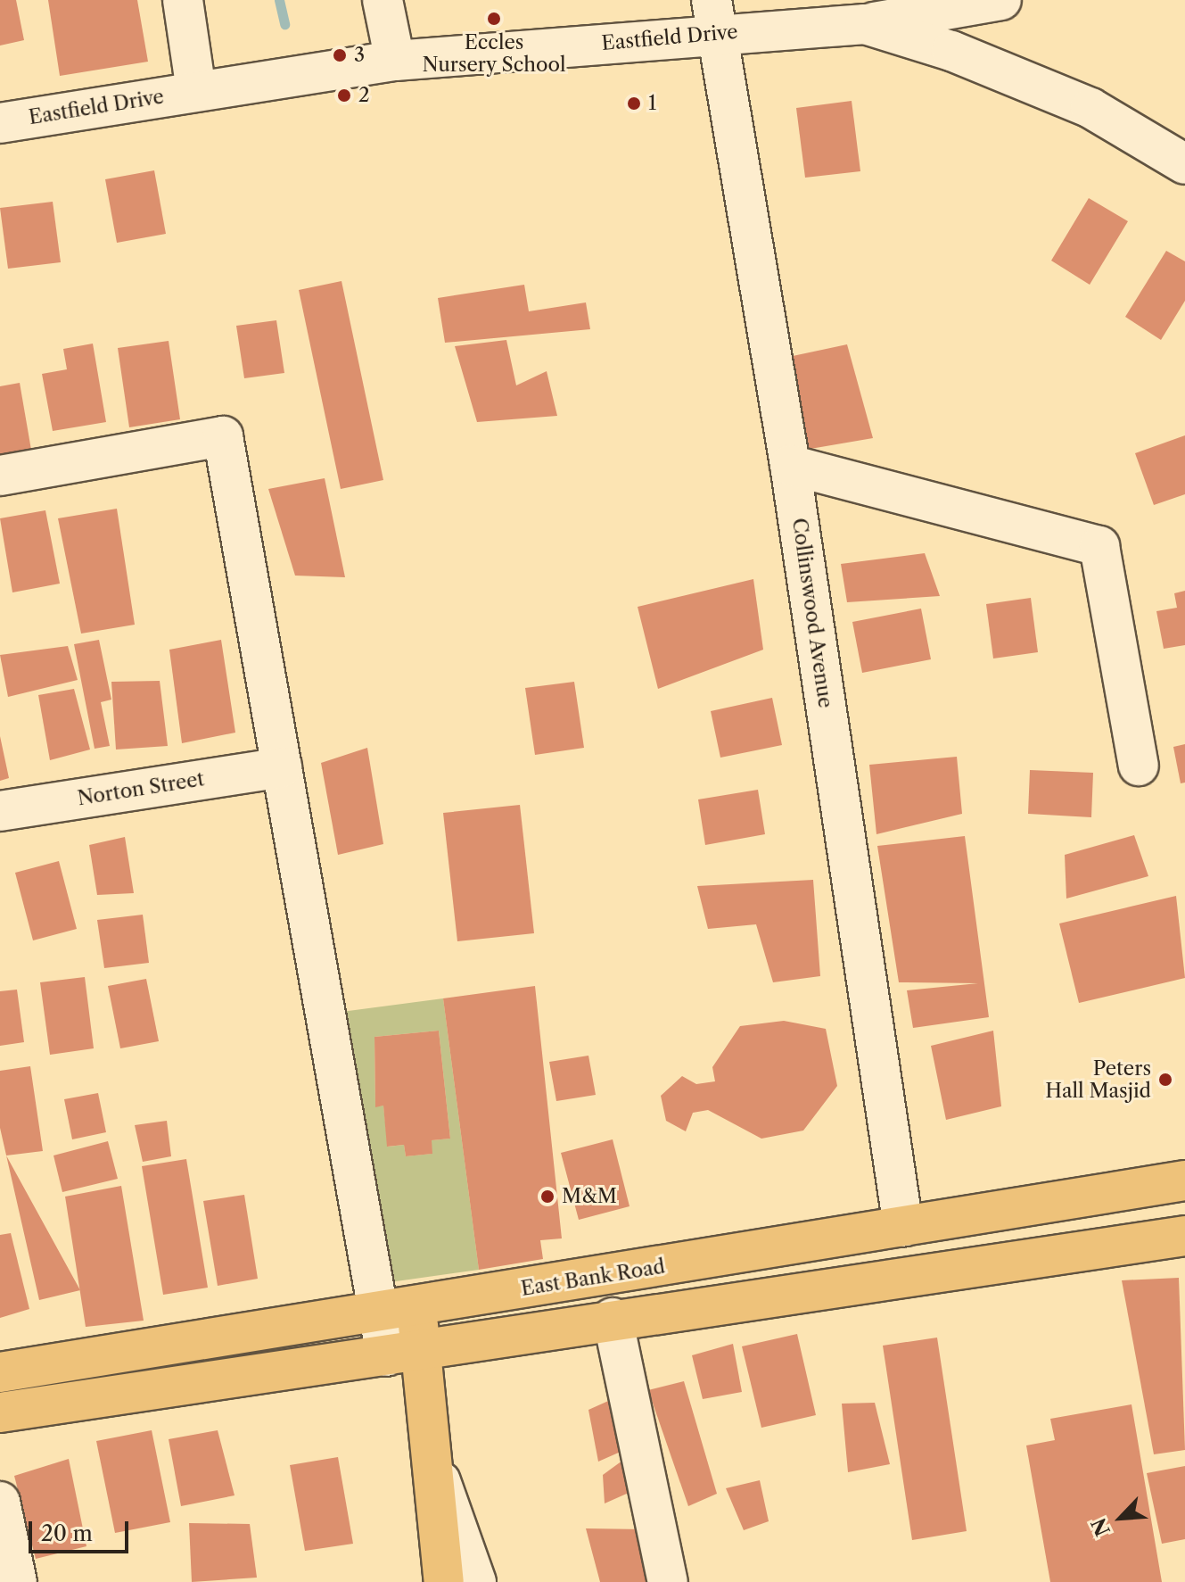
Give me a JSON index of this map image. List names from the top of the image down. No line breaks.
{"streets":{"main road":["East Bank Road"],"street":["Eastfield Drive","Collinswood Avenue","Norton Street"]},"crossings":[["Eastfield Drive","Collinswood Avenue"],["Collinswood Avenue","East Bank Road"]],"places":["Eccles Nursery School","3","2","1","Peters Hall Masjid","M&M"],"scale_bar":"20 m","north":"bottom left"}
